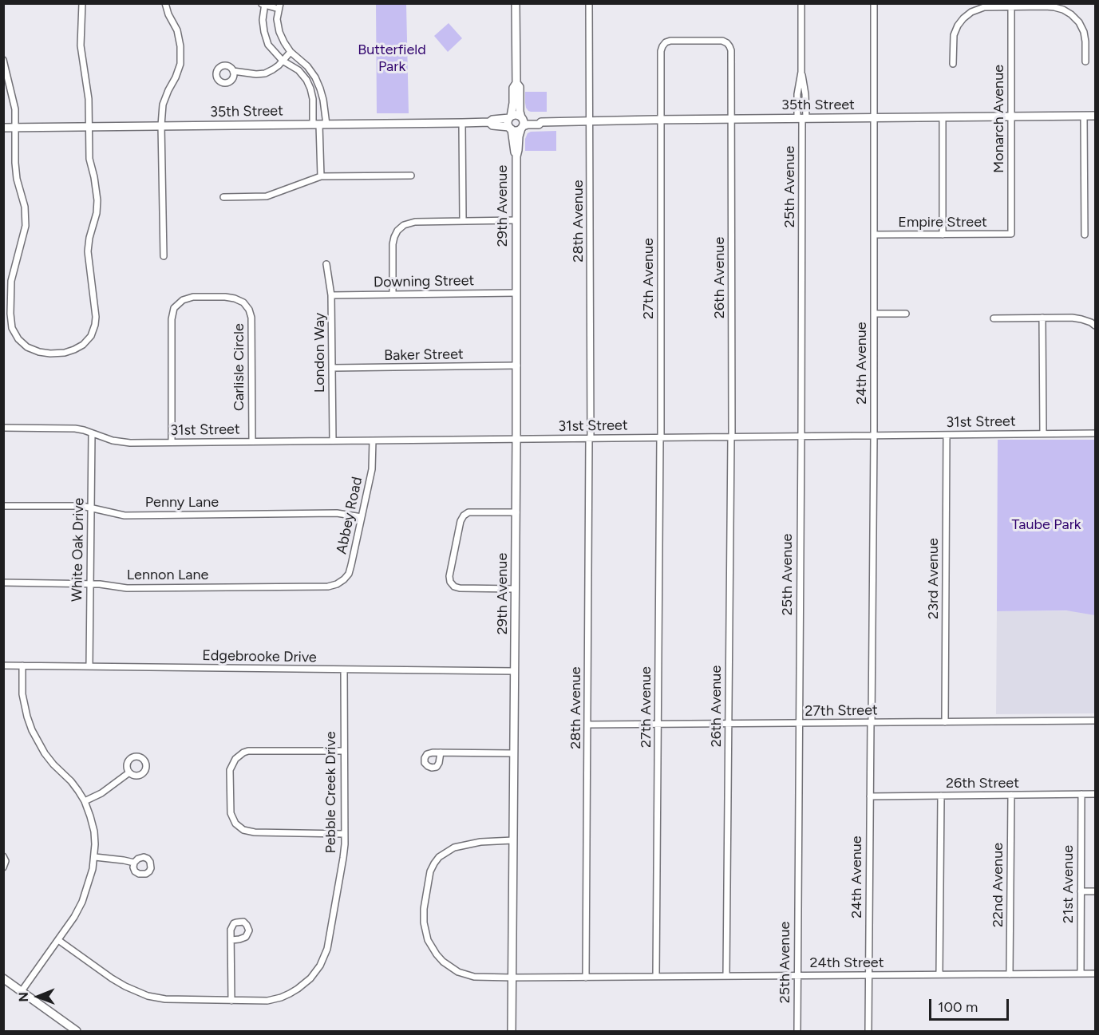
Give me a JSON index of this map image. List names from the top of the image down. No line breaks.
{"streets":{"street":["35th Street","Monarch Avenue","25th Avenue","29th Avenue","28th Avenue","Empire Street","26th Avenue","27th Avenue","Downing Street","London Way","Baker Street","24th Avenue","Carlisle Circle","31st Street","Penny Lane","Abbey Road","White Oak Drive","Lennon Lane","23rd Avenue","Edgebrooke Drive","27th Street","26th Street","Pebble Creek Drive","21st Avenue","22nd Avenue","24th Street"]},"crossings":[["35th Street","Monarch Avenue"],["35th Street","25th Avenue"],["35th Street","29th Avenue"],["35th Street","28th Avenue"],["35th Street","26th Avenue"],["35th Street","27th Avenue"],["35th Street","24th Avenue"],["Monarch Avenue","Empire Street"],["25th Avenue","31st Street"],["25th Avenue","27th Street"],["25th Avenue","24th Street"],["29th Avenue","Downing Street"],["29th Avenue","Baker Street"],["29th Avenue","31st Street"],["29th Avenue","Edgebrooke Drive"],["29th Avenue","24th Street"],["28th Avenue","31st Street"],["28th Avenue","27th Street"],["28th Avenue","24th Street"],["Empire Street","24th Avenue"],["26th Avenue","27th Avenue"],["26th Avenue","31st Street"],["26th Avenue","27th Street"],["26th Avenue","24th Street"],["27th Avenue","31st Street"],["27th Avenue","27th Street"],["27th Avenue","24th Street"],["Downing Street","London Way"],["London Way","Baker Street"],["London Way","31st Street"],["24th Avenue","31st Street"],["24th Avenue","27th Street"],["24th Avenue","26th Street"],["24th Avenue","24th Street"],["Carlisle Circle","31st Street"],["31st Street","Abbey Road"],["31st Street","White Oak Drive"],["31st Street","23rd Avenue"],["Penny Lane","Abbey Road"],["Penny Lane","White Oak Drive"],["Abbey Road","Lennon Lane"],["White Oak Drive","Lennon Lane"],["White Oak Drive","Edgebrooke Drive"],["23rd Avenue","27th Street"],["Edgebrooke Drive","Pebble Creek Drive"],["26th Street","21st Avenue"],["26th Street","22nd Avenue"],["21st Avenue","24th Street"],["22nd Avenue","24th Street"]],"parks":["Butterfield Park","Taube Park"],"scale_bar":"100 m","north":"left"}
